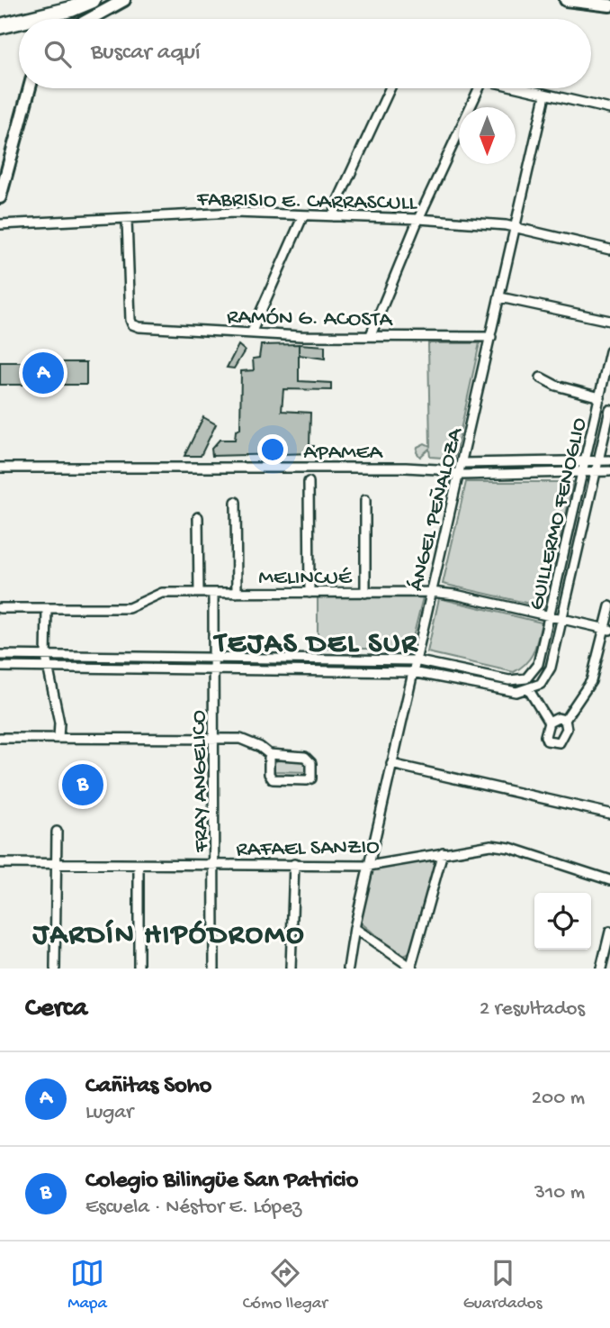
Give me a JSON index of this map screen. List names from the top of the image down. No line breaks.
{"streets":{"street":["FABRISIO E. CARRASCULL","RAMÓN G. ACOSTA","APAMEA","ÁNGEL PEÑALOZA","GUILLERMO FENOGLIO","MELINCUÉ","FRAY ANGELICO","RAFAEL SANZIO"]},"crossings":[["FABRISIO E. CARRASCULL","RAMÓN G. ACOSTA"],["FABRISIO E. CARRASCULL","ÁNGEL PEÑALOZA"],["RAMÓN G. ACOSTA","ÁNGEL PEÑALOZA"],["APAMEA","ÁNGEL PEÑALOZA"],["APAMEA","GUILLERMO FENOGLIO"],["ÁNGEL PEÑALOZA","GUILLERMO FENOGLIO"],["ÁNGEL PEÑALOZA","MELINCUÉ"],["ÁNGEL PEÑALOZA","RAFAEL SANZIO"],["GUILLERMO FENOGLIO","MELINCUÉ"],["MELINCUÉ","FRAY ANGELICO"],["FRAY ANGELICO","RAFAEL SANZIO"]],"districts":["TEJAS DEL SUR","JARDÍN HIPÓDROMO"],"north":"bottom","page":{"search":"Buscar aquí","pins":["A","B"],"heading":["Cerca","2 resultados"],"list":[{"mark":"A","name":"Cañitas Soho","note":"Lugar","value":"200 m"},{"mark":"B","name":"Colegio Bilingüe San Patricio","note":"Escuela · Néstor E. López","value":"310 m"}],"nav":["Mapa","Cómo llegar","Guardados"]}}
